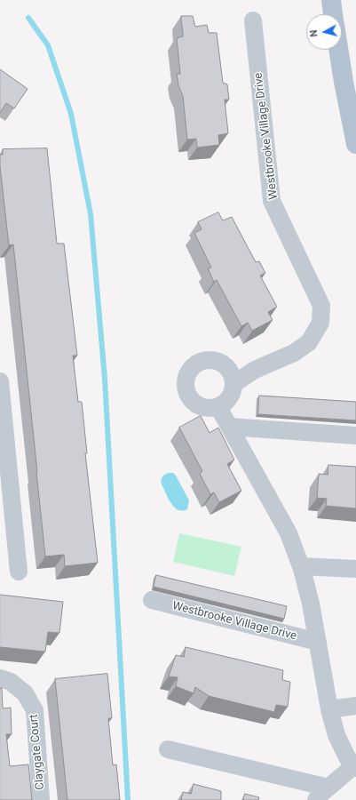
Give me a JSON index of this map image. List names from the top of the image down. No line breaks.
{"streets":{"street":["Westbrooke Village Drive","Claygate Court"]},"north":"left"}
